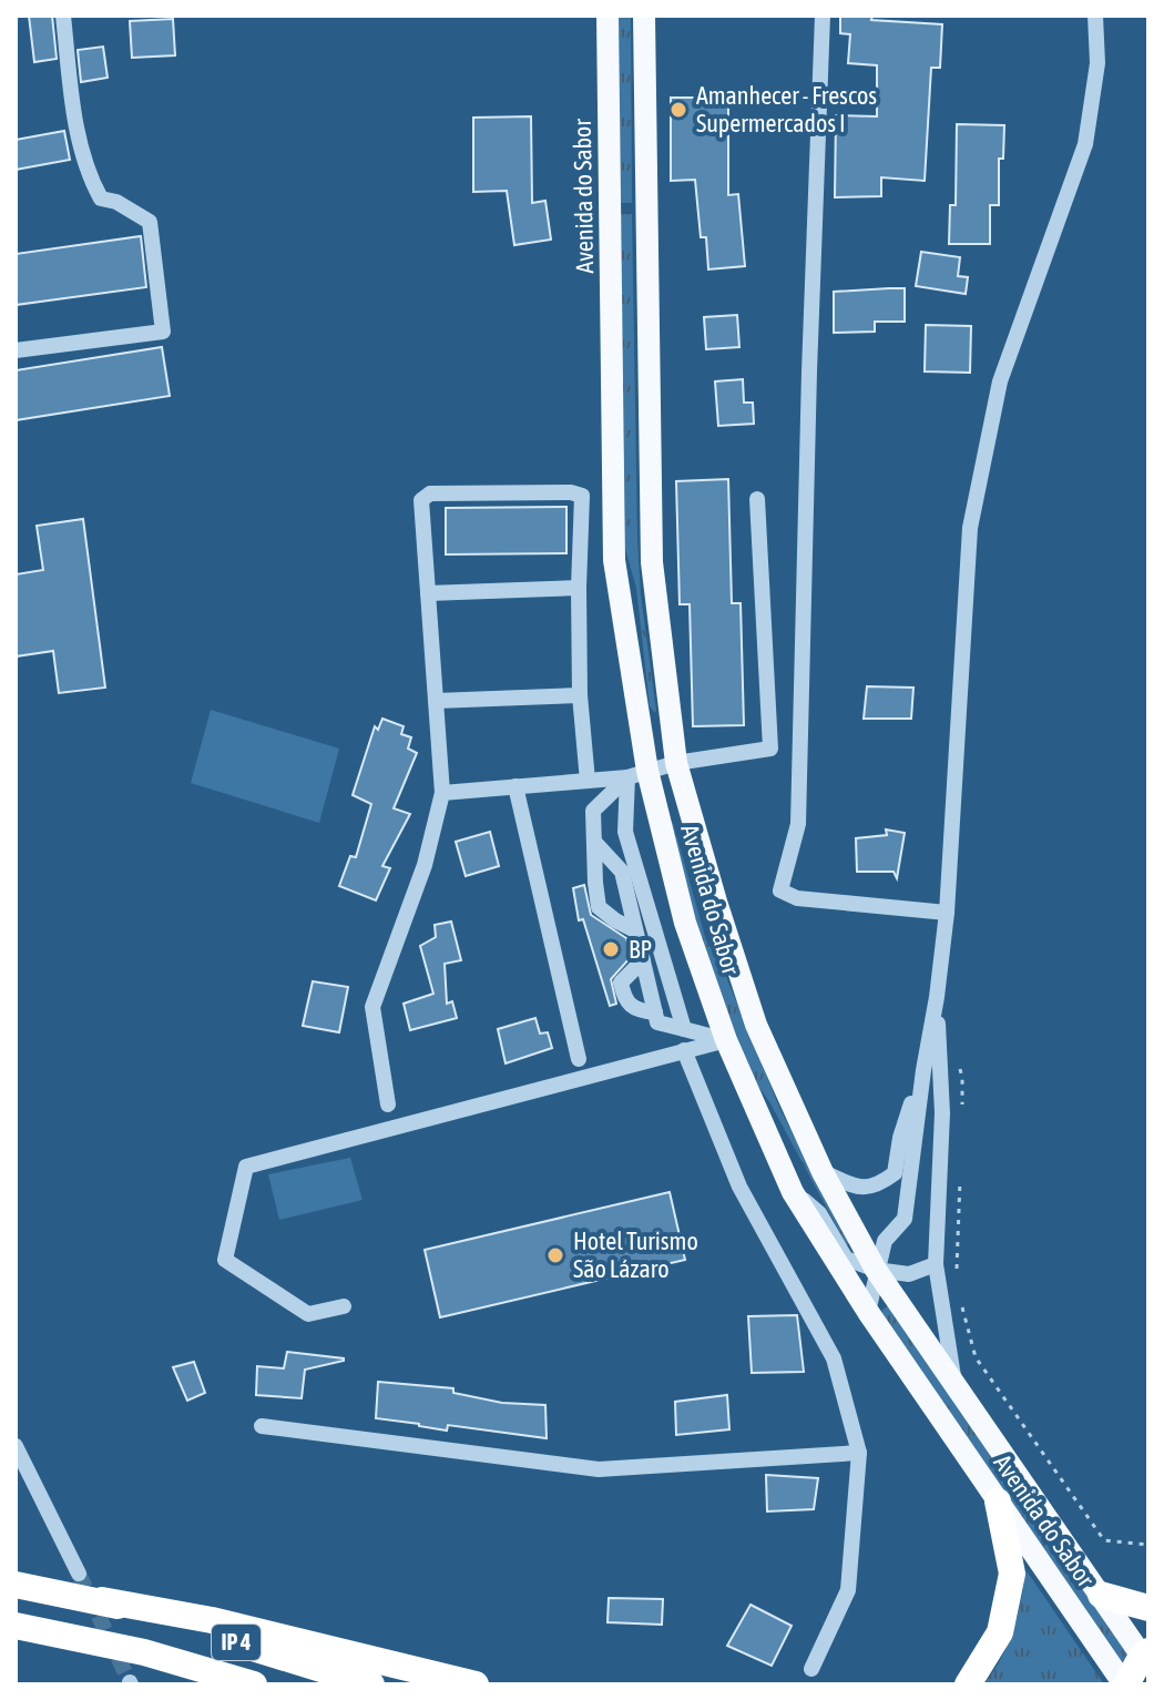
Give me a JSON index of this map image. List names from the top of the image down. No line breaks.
{"streets":{"highway":["IP 4"],"main road":["Avenida do Sabor"]},"places":["Amanhecer - Frescos Supermercados I","BP","Hotel Turismo São Lázaro"]}
